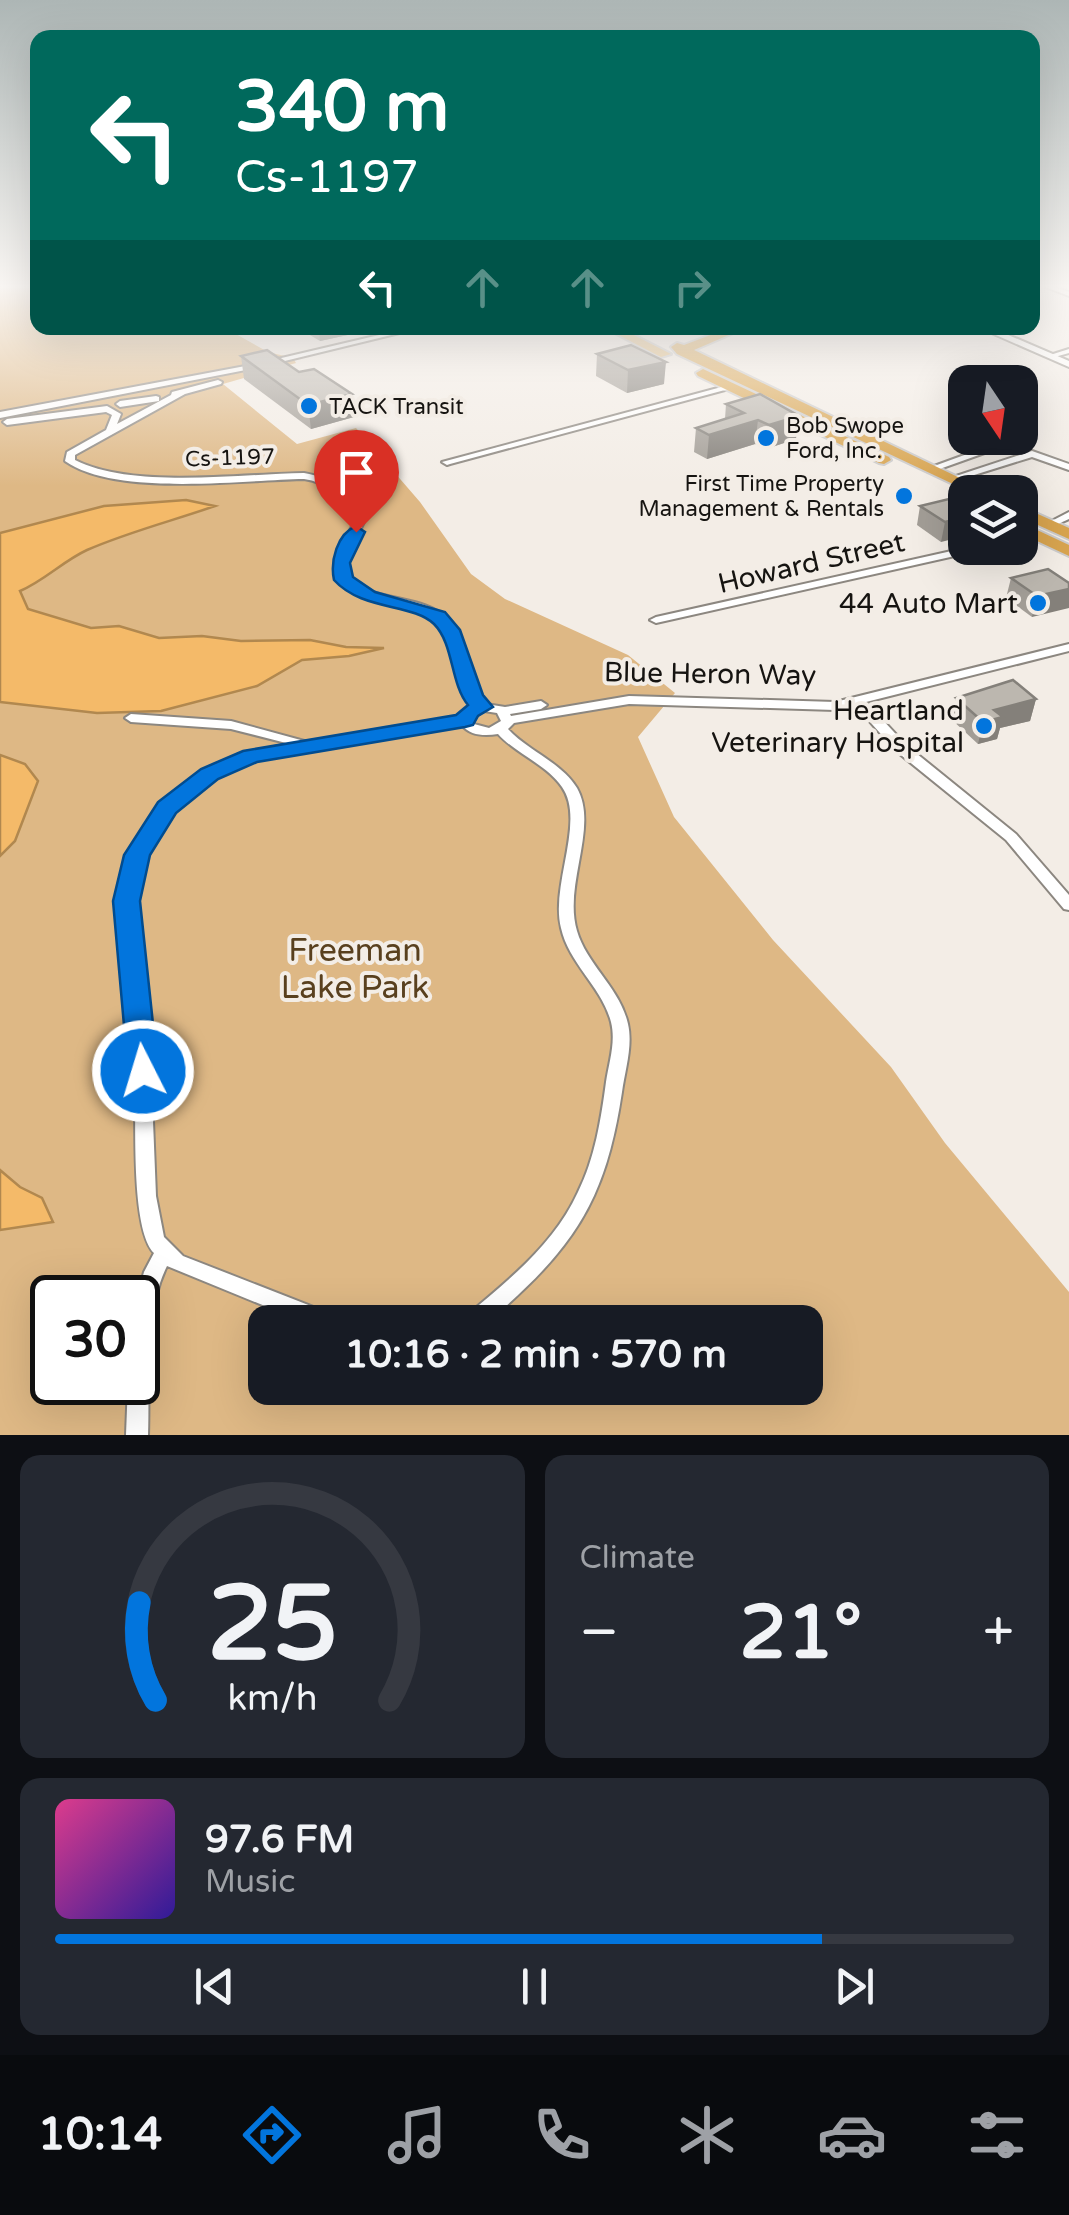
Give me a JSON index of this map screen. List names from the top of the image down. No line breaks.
{"streets":{"street":["Cs-1197","Howard Street","Blue Heron Way"]},"parks":["Freeman Lake Park"],"places":["TACK Transit","Bob Swope Ford, Inc.","First Time Property Management & Rentals","44 Auto Mart","Heartland Veterinary Hospital"],"north":"bottom","page":{"turn":["340 m","Cs-1197"],"limit":"30","trip":"10:16 · 2 min · 570 m","tile":"Climate","heat":["−","21°","+"],"song":["97.6 FM","Music"],"tabs":"10:14","gauge":["25","km/h"]}}
